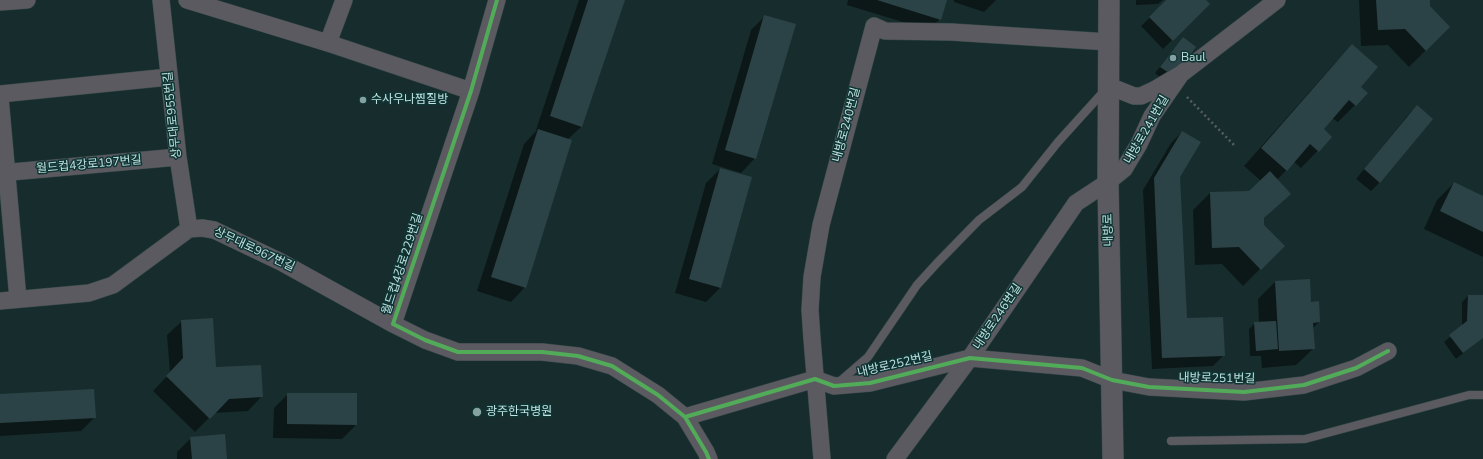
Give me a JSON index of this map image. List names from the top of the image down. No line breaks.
{"streets":{"street":["상무대로955번길","내방로240번길","내방로241번길","월드컵4강로197번길","내방로","상무대로967번길","월드컵4강로229번길","내방로246번길","내방로252번길","내방로251번길"]},"crossings":[["상무대로955번길","월드컵4강로197번길"],["상무대로955번길","상무대로967번길"],["내방로240번길","내방로"],["내방로240번길","내방로252번길"],["내방로241번길","내방로"],["내방로241번길","내방로246번길"],["내방로","내방로246번길"],["내방로","내방로252번길"],["내방로","내방로251번길"],["상무대로967번길","월드컵4강로229번길"],["내방로246번길","내방로252번길"],["내방로252번길","내방로251번길"]],"places":["Baul","수사우나찜질방","광주한국병원"]}
